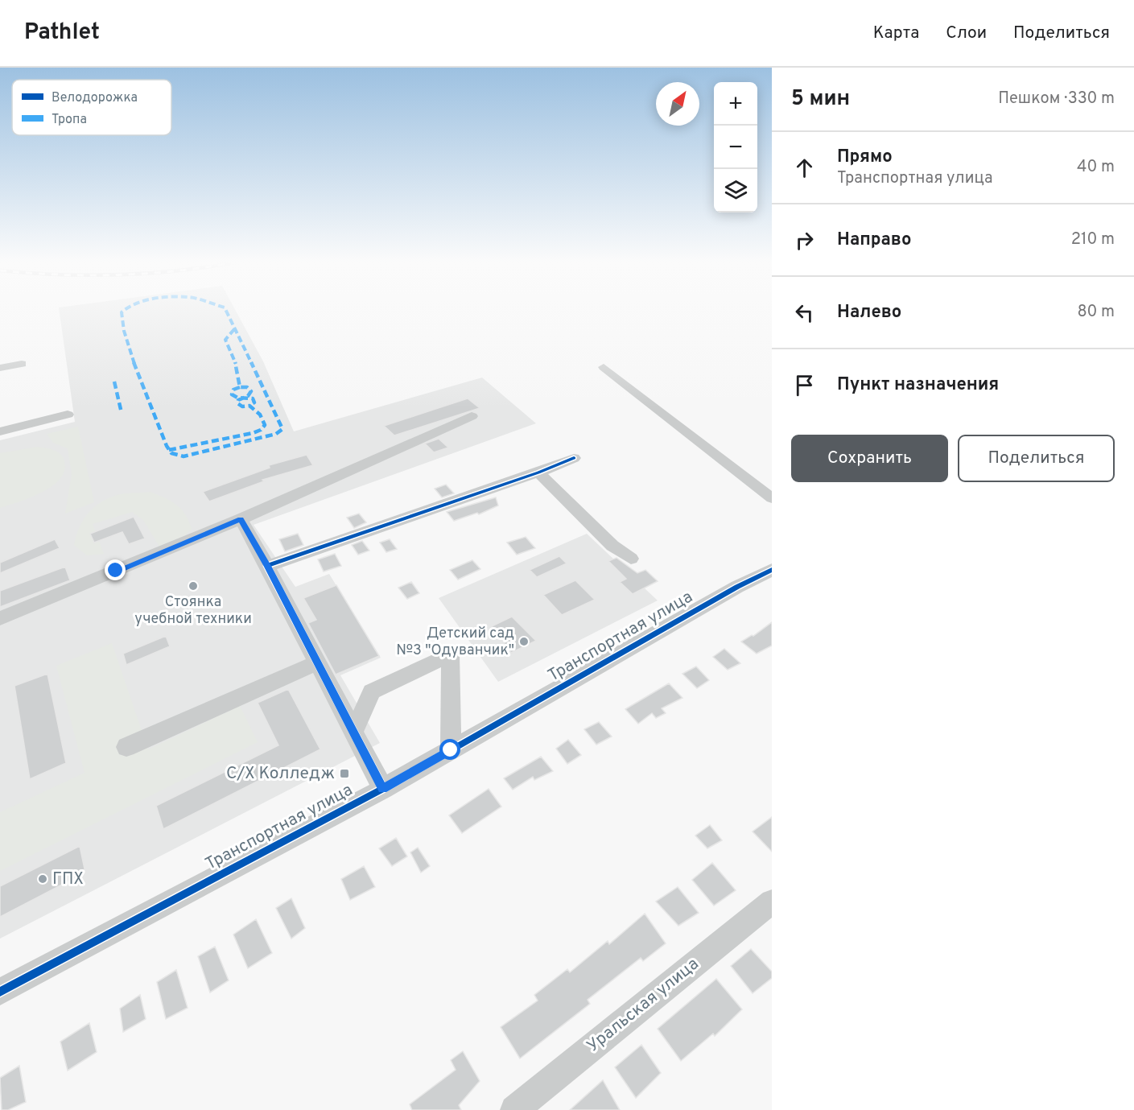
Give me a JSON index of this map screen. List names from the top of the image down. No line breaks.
{"streets":{"street":["Транспортная улица","Уральская улица"]},"places":{"other":["Стоянка учебной техники","Детский сад №3 \"Одуванчик\"","ГПХ"],"transit":["С/Х Колледж"]},"legend":["Велодорожка","Тропа"],"north":"top right","page":{"header":"Pathlet","nav":["Карта","Слои","Поделиться"],"heading":["5 мин","Пешком · 330 m"],"map_buttons":["+","−"],"list":[["Прямо","Транспортная улица","40 m"],["Направо","210 m"],["Налево","80 m"],"Пункт назначения"],"buttons":["Сохранить","Поделиться"]}}
